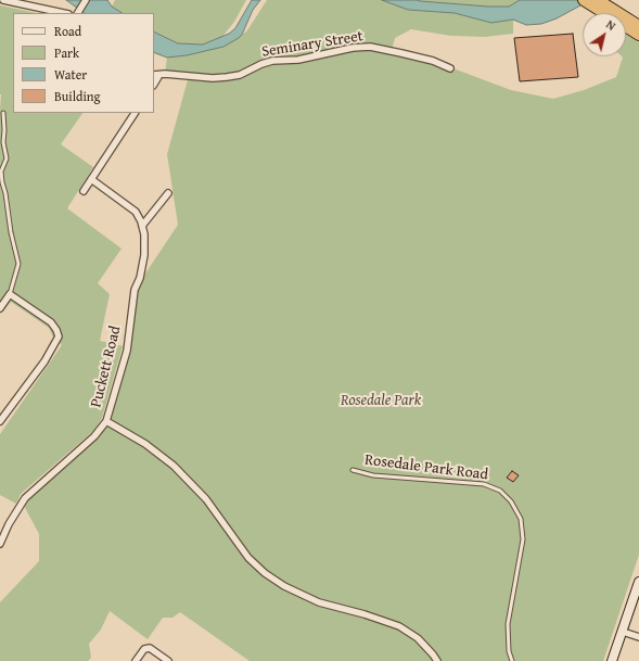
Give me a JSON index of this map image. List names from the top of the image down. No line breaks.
{"streets":{"street":["Seminary Street","Puckett Road"],"lane":["Rosedale Park Road"]},"parks":["Rosedale Park"],"legend":["Road","Park","Water","Building"],"north":"top right"}
